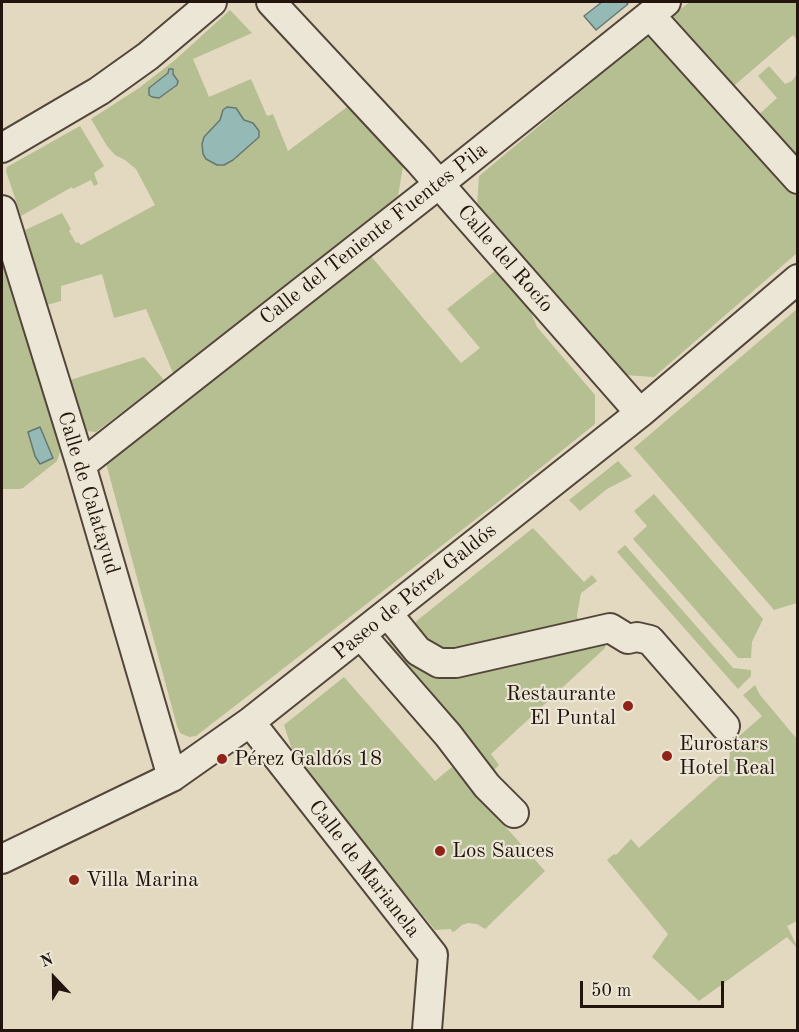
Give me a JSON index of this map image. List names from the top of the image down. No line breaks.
{"streets":{"street":["Calle del Teniente Fuentes Pila","Calle del Rocío","Calle de Calatayud","Paseo de Pérez Galdós","Calle de Marianela"]},"crossings":[["Calle del Teniente Fuentes Pila","Calle del Rocío"],["Calle del Teniente Fuentes Pila","Calle de Calatayud"],["Calle del Rocío","Paseo de Pérez Galdós"],["Calle de Calatayud","Paseo de Pérez Galdós"],["Paseo de Pérez Galdós","Calle de Marianela"]],"places":["Restaurante El Puntal","Eurostars Hotel Real","Pérez Galdós 18","Los Sauces","Villa Marina"],"scale_bar":"50 m","north":"top"}
